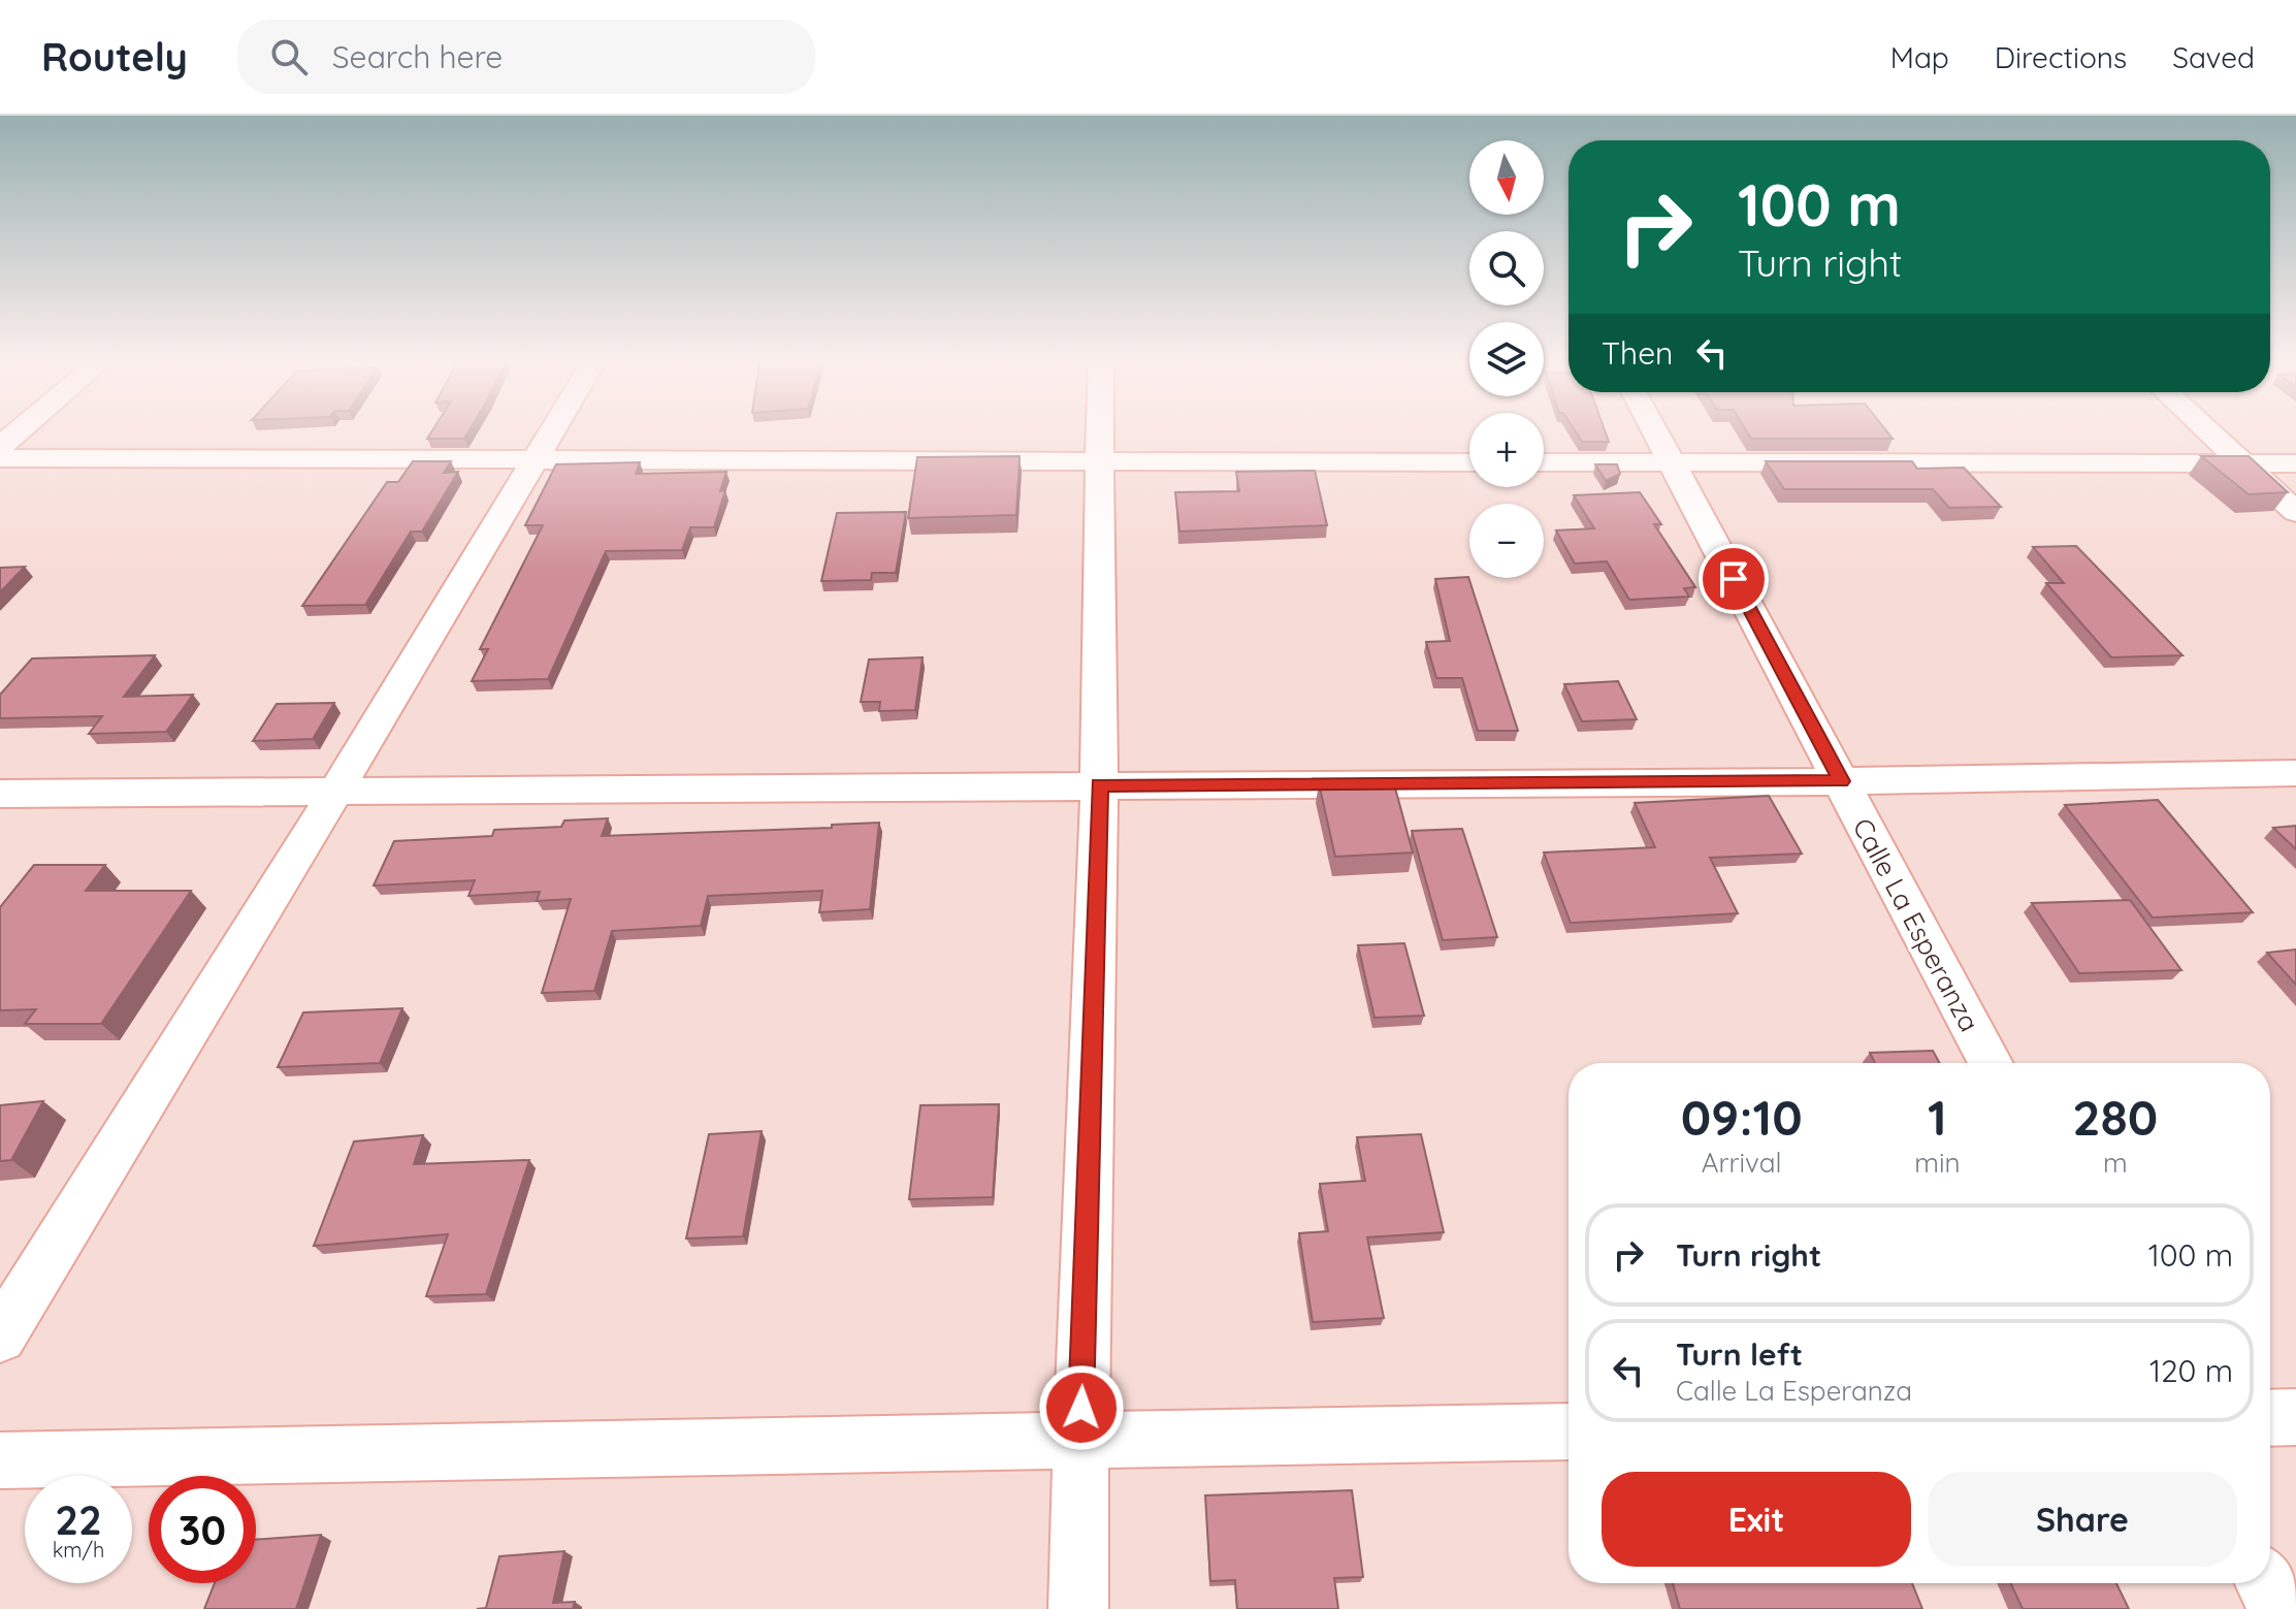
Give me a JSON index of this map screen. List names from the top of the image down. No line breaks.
{"streets":{"street":["Calle La Esperanza"]},"north":"bottom","page":{"header":"Routely","search":"Search here","nav":["Map","Directions","Saved"],"map_buttons":["+","−"],"turn":["100 m","Turn right"],"then":"Then","eta":["09:10","Arrival","1","min","280","m"],"list":[{"name":"Turn right","value":"100 m"},{"name":"Turn left","note":"Calle La Esperanza","value":"120 m"}],"buttons":["Exit","Share"],"speed":"22 km/h","limit":"30"}}
